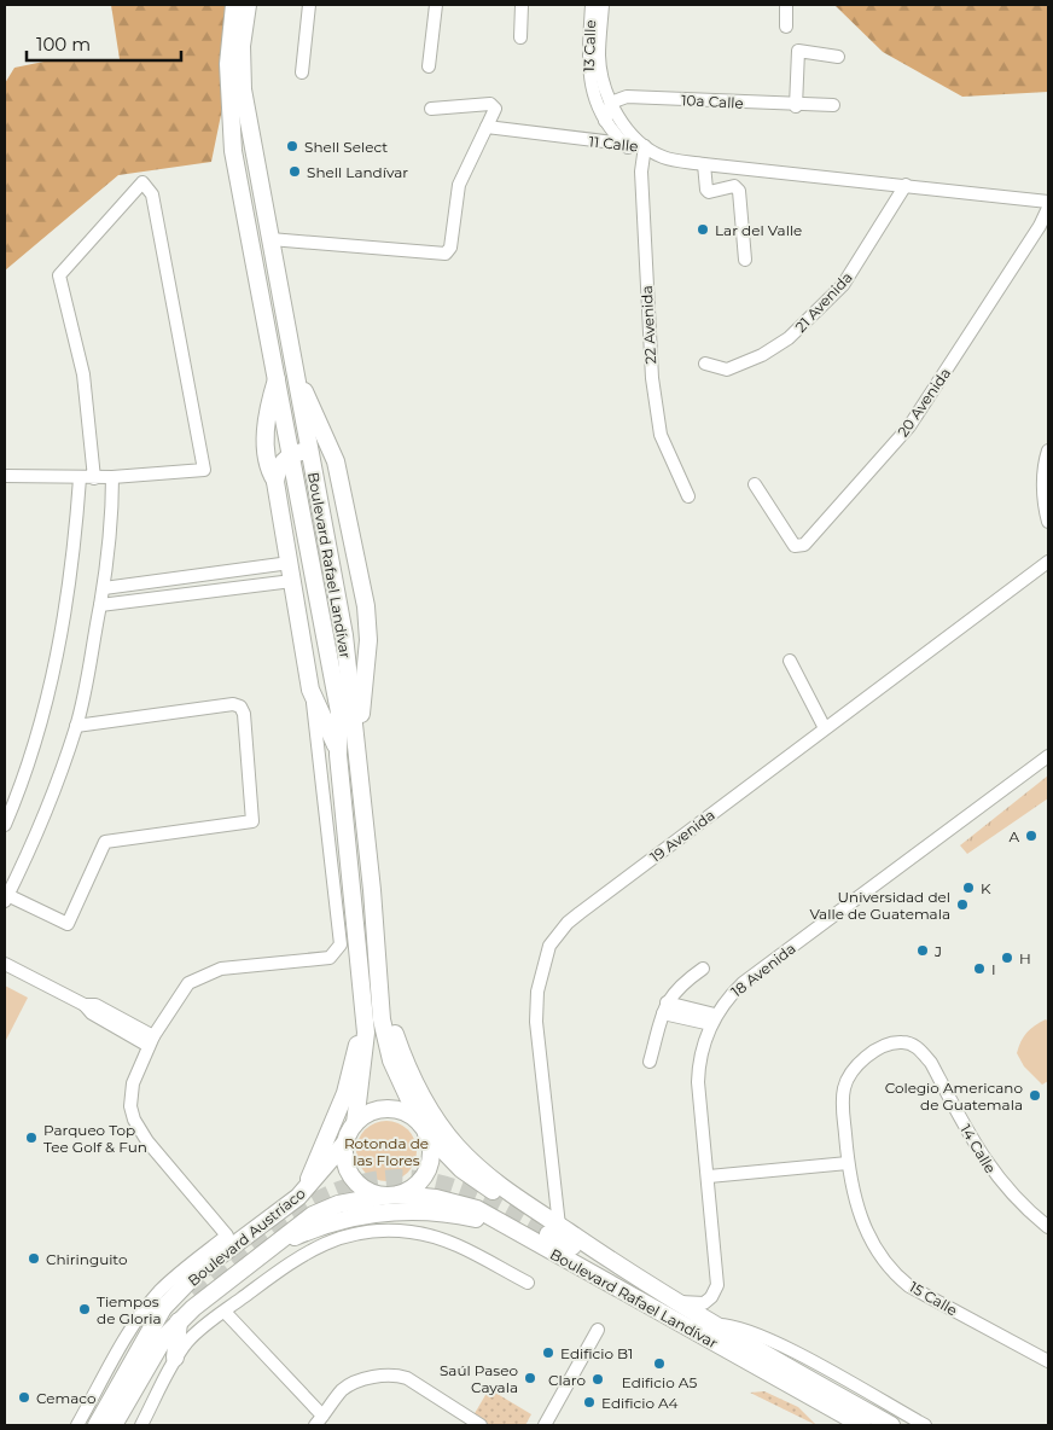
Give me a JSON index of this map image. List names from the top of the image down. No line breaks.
{"streets":{"main road":["Boulevard Rafael Landívar","Boulevard Austríaco"],"street":["13 Calle","10a Calle","11 Calle","21 Avenida","22 Avenida","20 Avenida","19 Avenida","18 Avenida","14 Calle","15 Calle"]},"crossings":[["13 Calle","10a Calle"],["13 Calle","11 Calle"],["13 Calle","22 Avenida"],["Boulevard Rafael Landívar","19 Avenida"],["Boulevard Rafael Landívar","18 Avenida"],["Boulevard Rafael Landívar","Boulevard Austríaco"],["14 Calle","15 Calle"]],"parks":["Rotonda de las Flores"],"places":["Shell Select","Shell Landívar","Lar del Valle","A","K","Universidad del Valle de Guatemala","J","H","I","Colegio Americano de Guatemala","Parqueo Top Tee Golf & Fun","Chiringuito","Tiempos de Gloria","Edificio B1","Edificio A5","Saúl Paseo Cayala","Claro","Cemaco","Edificio A4"],"scale_bar":"100 m"}
